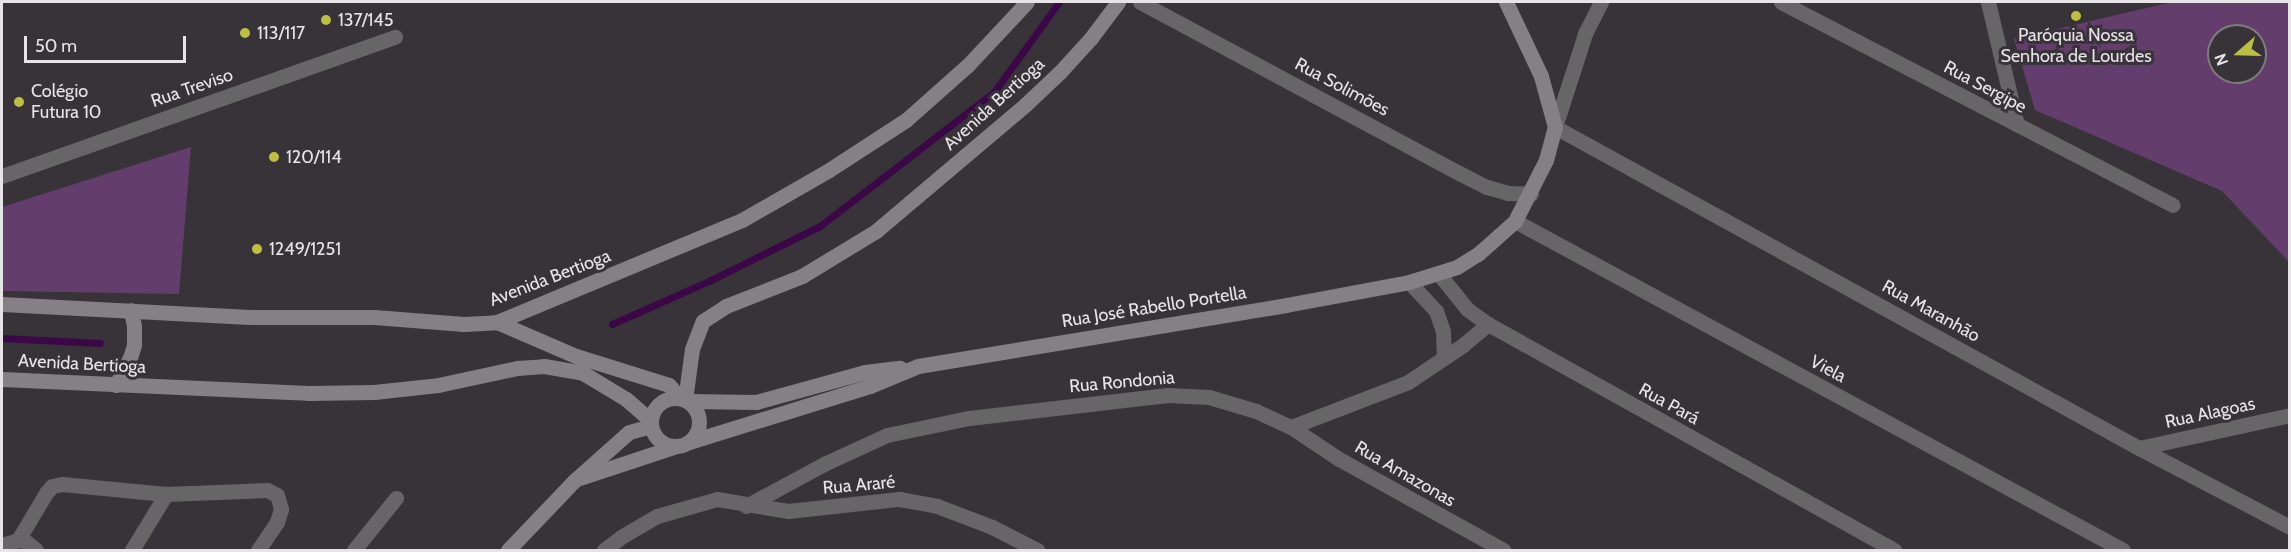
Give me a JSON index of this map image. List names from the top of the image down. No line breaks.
{"streets":{"street":["Rua Solimões","Rua Sergipe","Rua Treviso","Avenida Bertioga","Rua José Rabello Portella","Rua Maranhão","Viela","Rua Rondonia","Rua Pará","Rua Alagoas","Rua Amazonas","Rua Araré"]},"crossings":[["Rua Solimões","Rua José Rabello Portella"],["Avenida Bertioga","Rua José Rabello Portella"],["Rua José Rabello Portella","Rua Maranhão"],["Rua José Rabello Portella","Viela"],["Rua José Rabello Portella","Rua Pará"],["Rua Maranhão","Rua Alagoas"],["Rua Rondonia","Rua Amazonas"],["Rua Rondonia","Rua Araré"]],"places":["Paróquia Nossa Senhora de Lourdes","137/145","113/117","Colégio Futura 10","120/114","1249/1251"],"scale_bar":"50 m","north":"left"}
